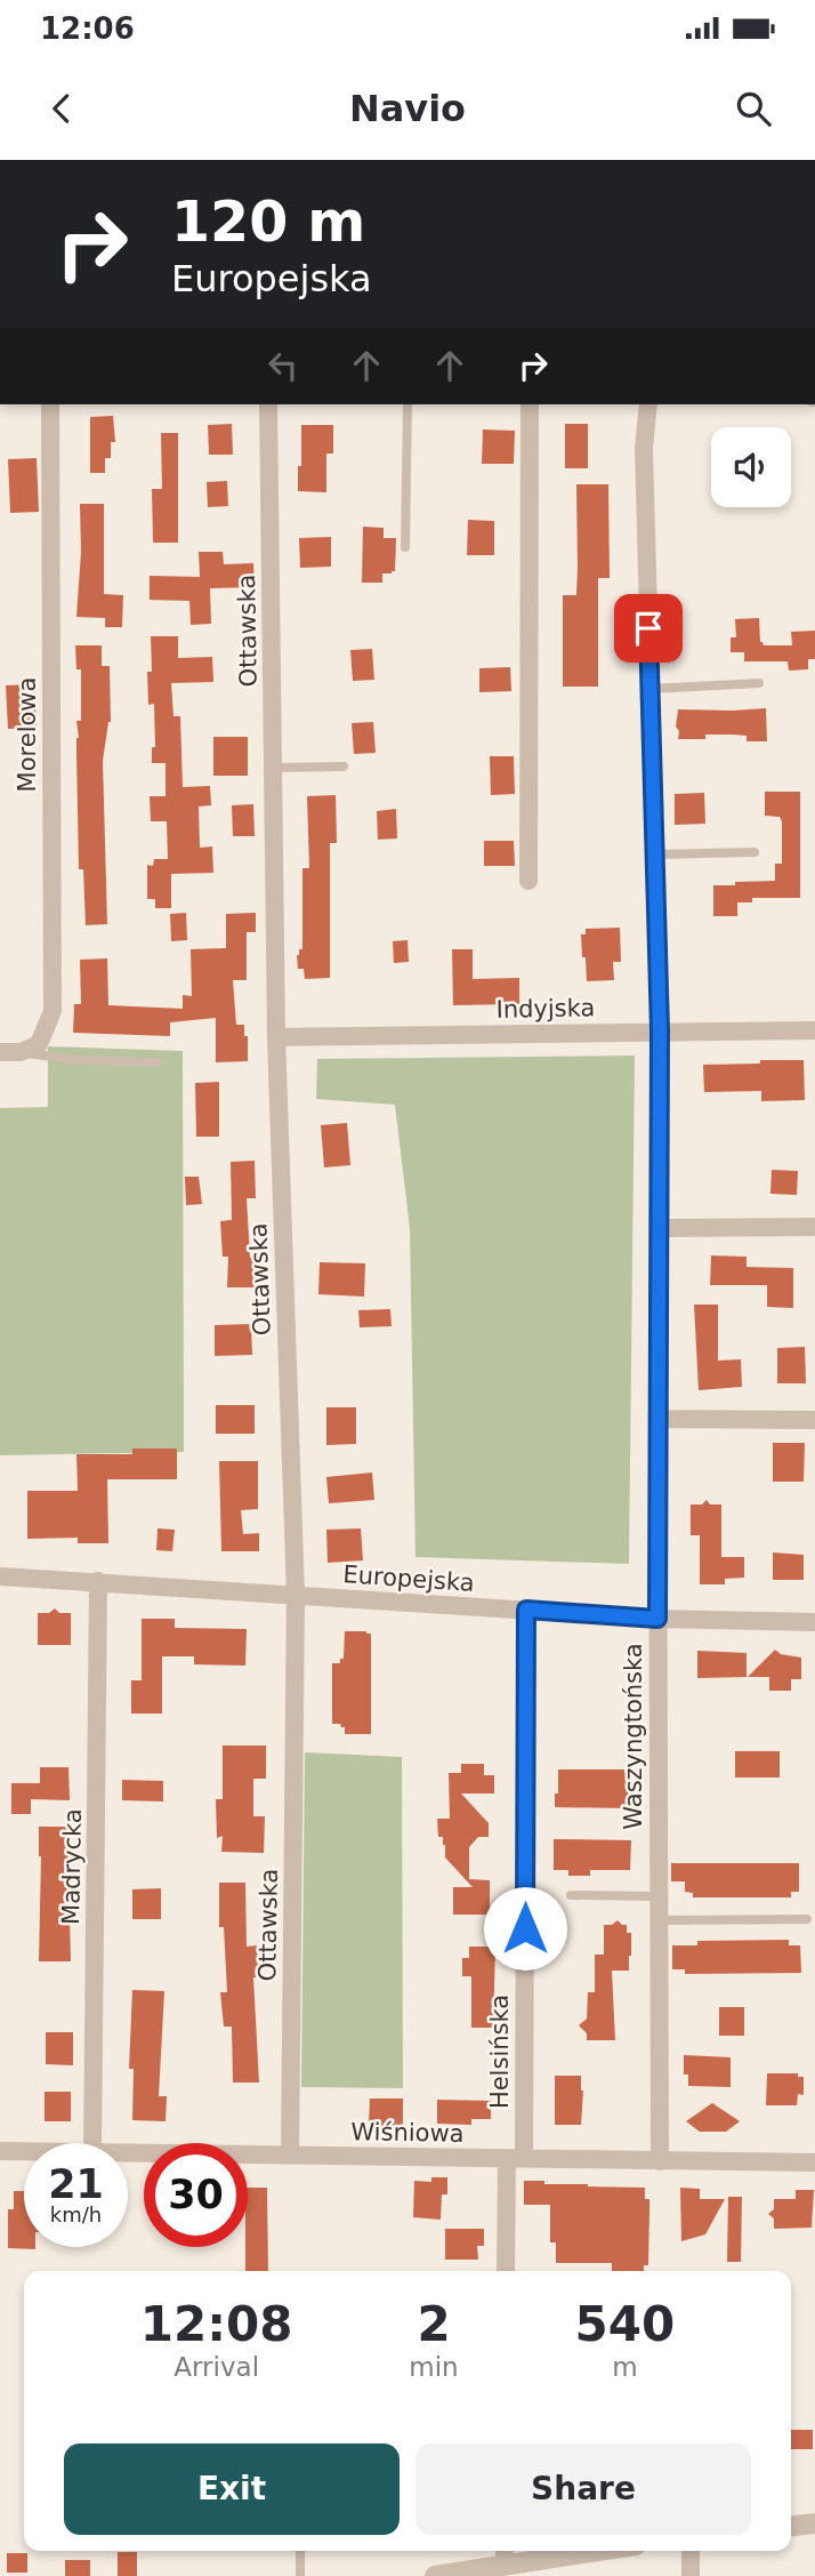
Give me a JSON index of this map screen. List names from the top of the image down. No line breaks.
{"streets":{"street":["Ottawska","Morelowa","Indyjska","Europejska","Waszyngtońska","Madrycka","Helsińska","Wiśniowa"]},"crossings":[["Ottawska","Indyjska"],["Ottawska","Europejska"],["Ottawska","Wiśniowa"],["Indyjska","Waszyngtońska"],["Europejska","Waszyngtońska"],["Europejska","Madrycka"],["Europejska","Helsińska"],["Waszyngtońska","Wiśniowa"],["Helsińska","Wiśniowa"]],"page":{"status":"12:06","header":"Navio","turn":["120 m","Europejska"],"speed":"21 km/h","limit":"30","eta":["12:08","Arrival","2","min","540","m"],"buttons":["Exit","Share"]}}
